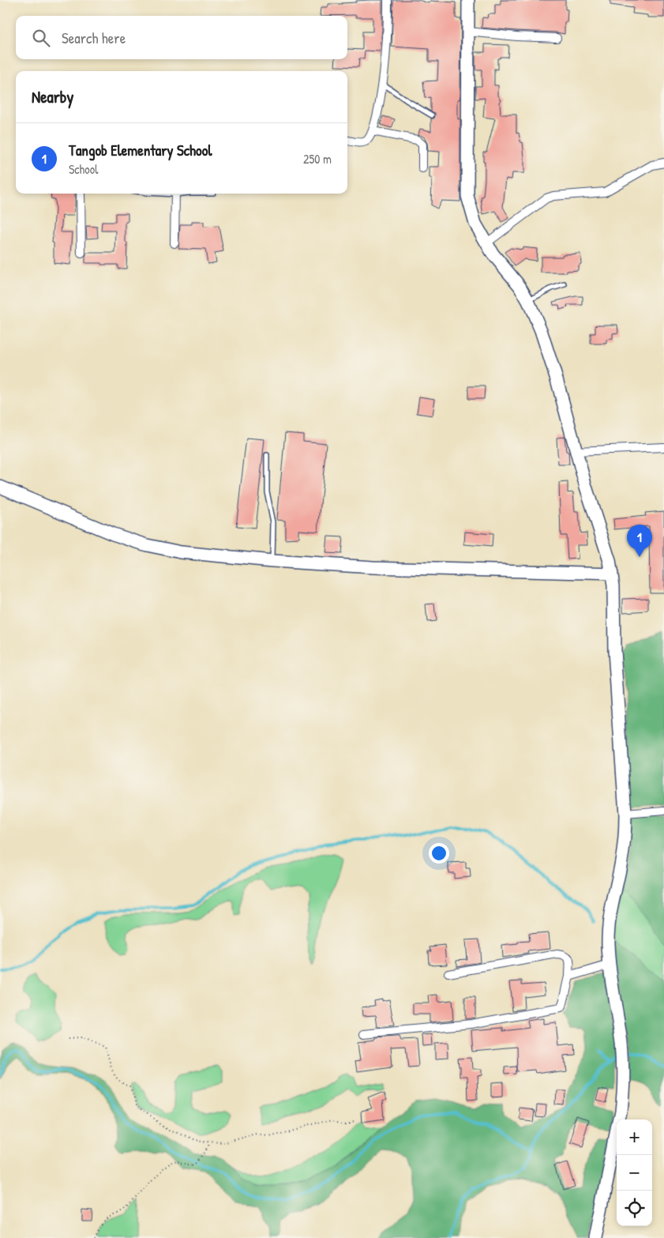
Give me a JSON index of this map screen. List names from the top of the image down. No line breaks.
{"page":{"search":"Search here","heading":"Nearby","list":[{"mark":"1","name":"Tangob Elementary School","note":"School","value":"250 m"}],"pins":"1","map_buttons":["+","−"]}}
